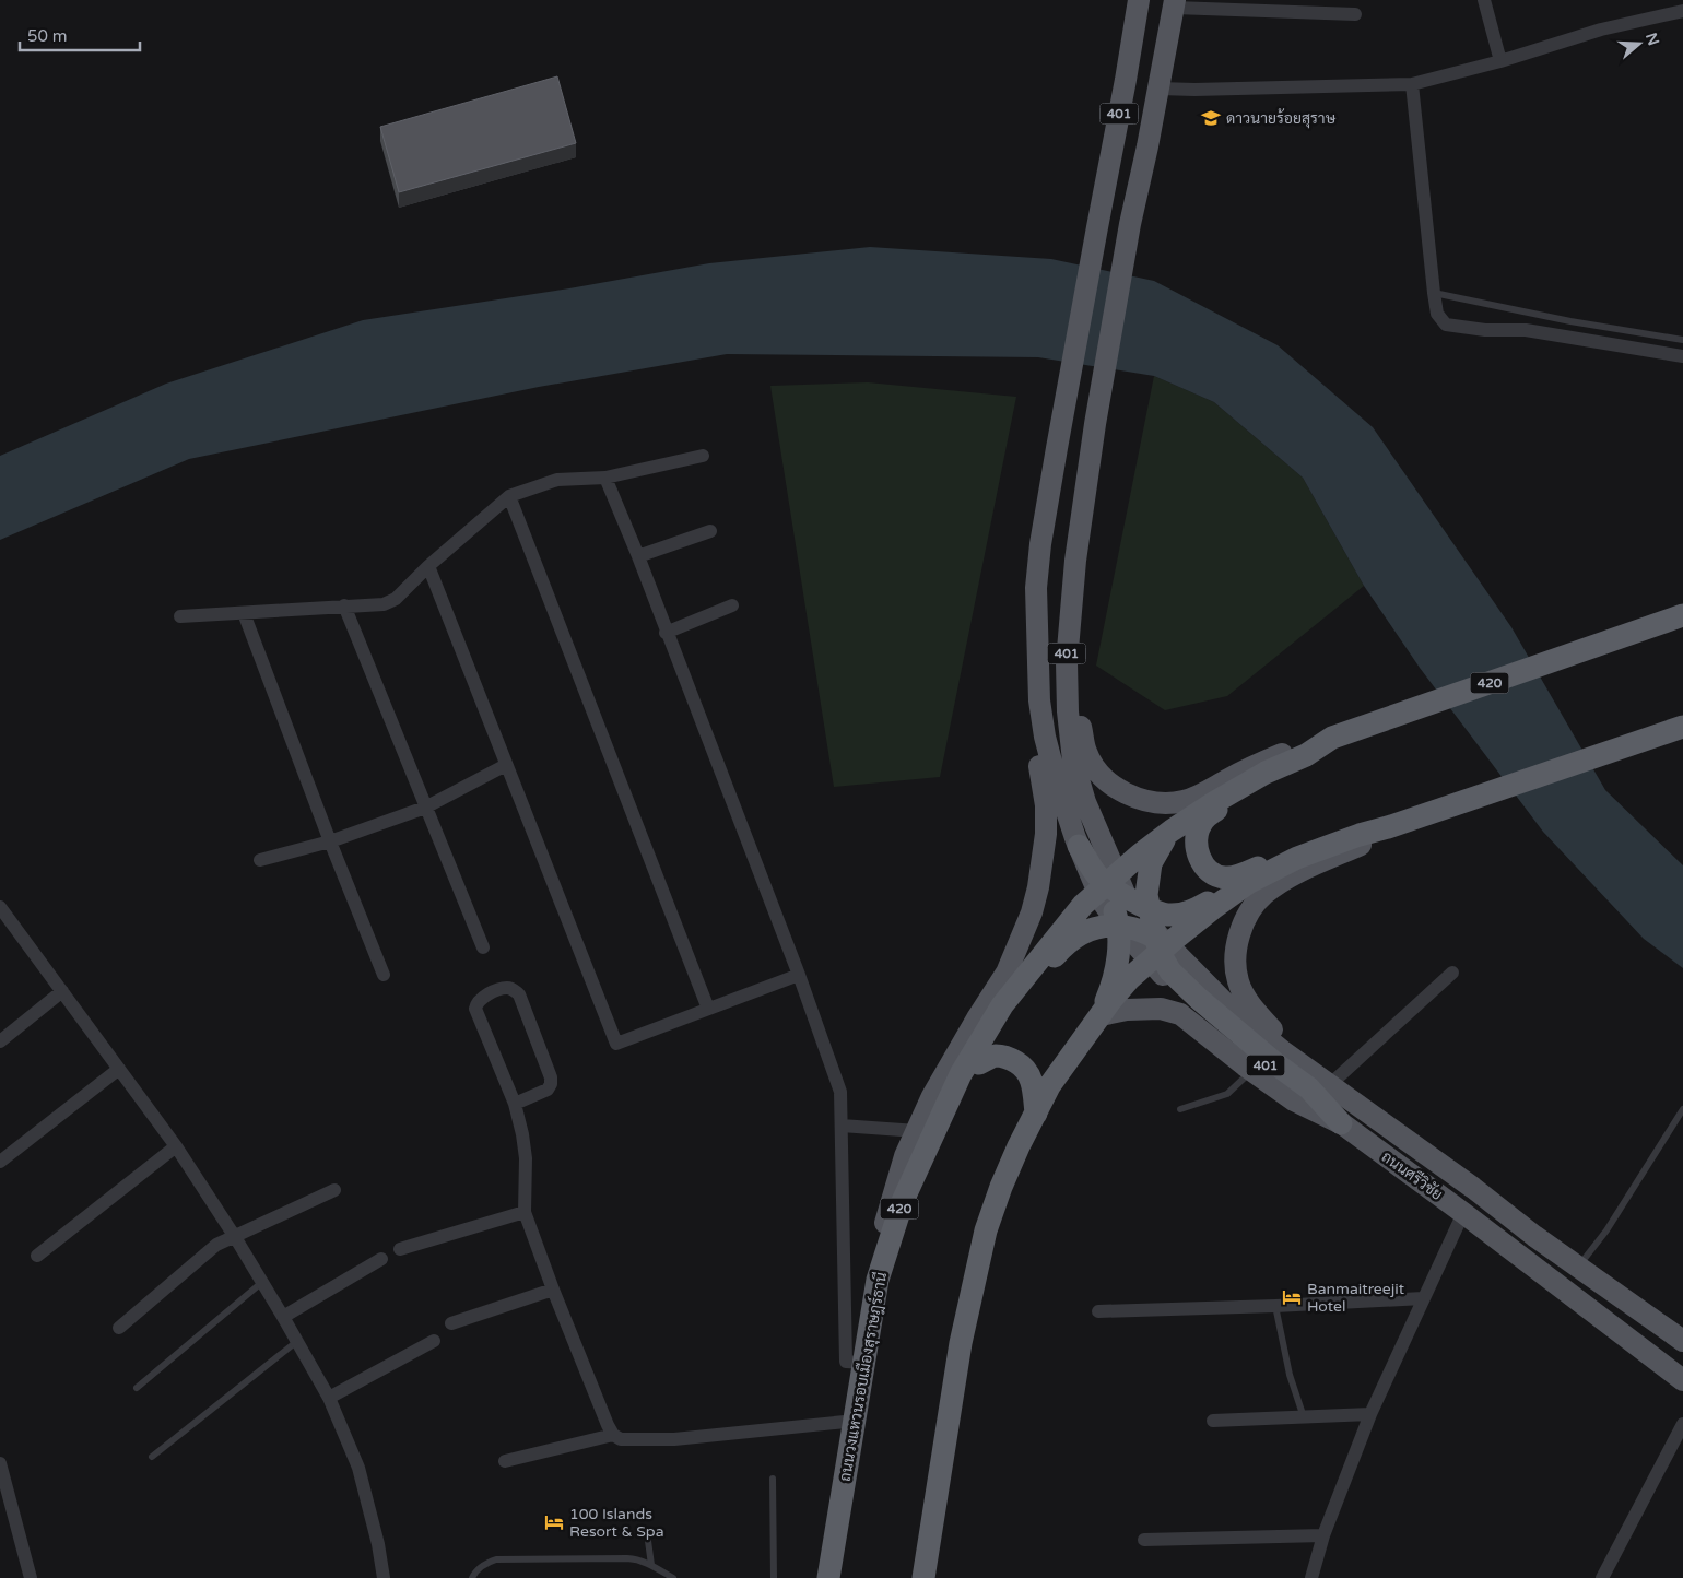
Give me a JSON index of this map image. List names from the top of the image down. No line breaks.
{"streets":{"highway":["420","ถนนวงแหวนรอบเมืองสุราษฎร์ธานี"],"main road":["401","ถนนศรีวิชัย"]},"crossings":[["401","420"],["401","ถนนศรีวิชัย"],["401","ถนนวงแหวนรอบเมืองสุราษฎร์ธานี"],["420","ถนนวงแหวนรอบเมืองสุราษฎร์ธานี"]],"places":{"school or university":["ดาวนายร้อยสุราษ"],"hotel":["Banmaitreejit Hotel","100 Islands Resort & Spa"]},"scale_bar":"50 m","north":"right"}
